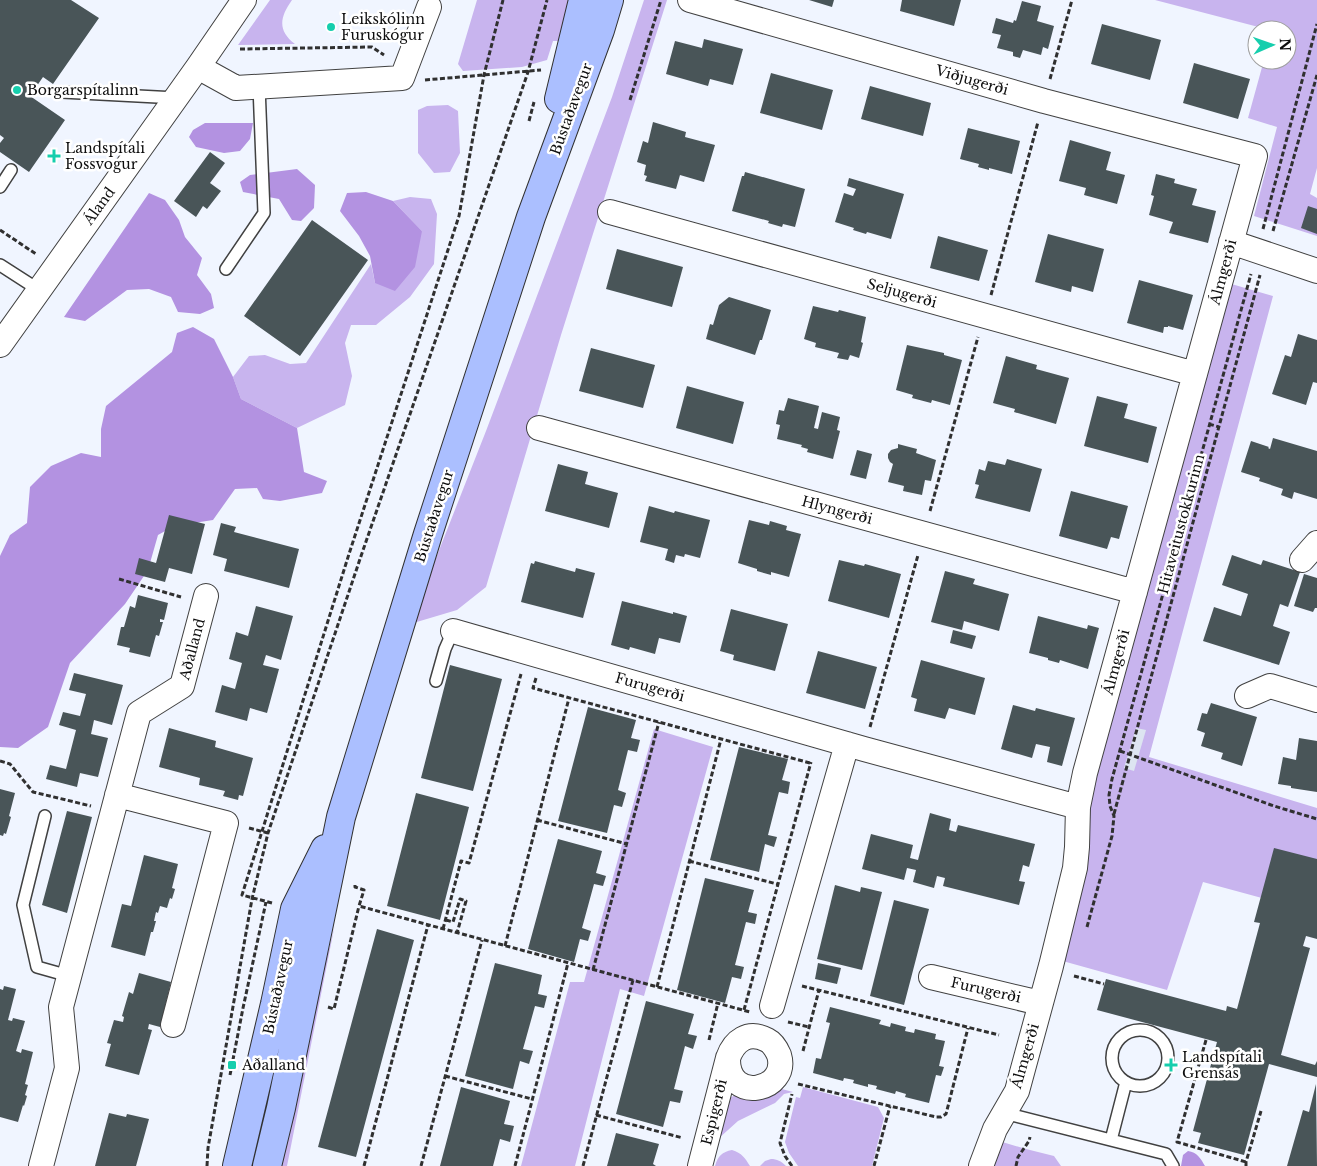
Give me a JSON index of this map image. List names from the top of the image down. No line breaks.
{"streets":{"main road":["Bústaðavegur"],"street":["Viðjugerði","Áland","Álmgerði","Seljugerði","Hlyngerði","Aðalland","Furugerði","Espigerði"],"path":["Hitaveitustokkurinn"]},"crossings":[["Viðjugerði","Álmgerði"],["Álmgerði","Seljugerði"],["Álmgerði","Hlyngerði"],["Álmgerði","Furugerði"]],"places":{"other":["Leikskólinn Furuskógur","Borgarspítalinn"],"health":["Landspítali Fossvogur","Landspítali Grensás"],"transit":["Aðalland"]},"north":"right"}
